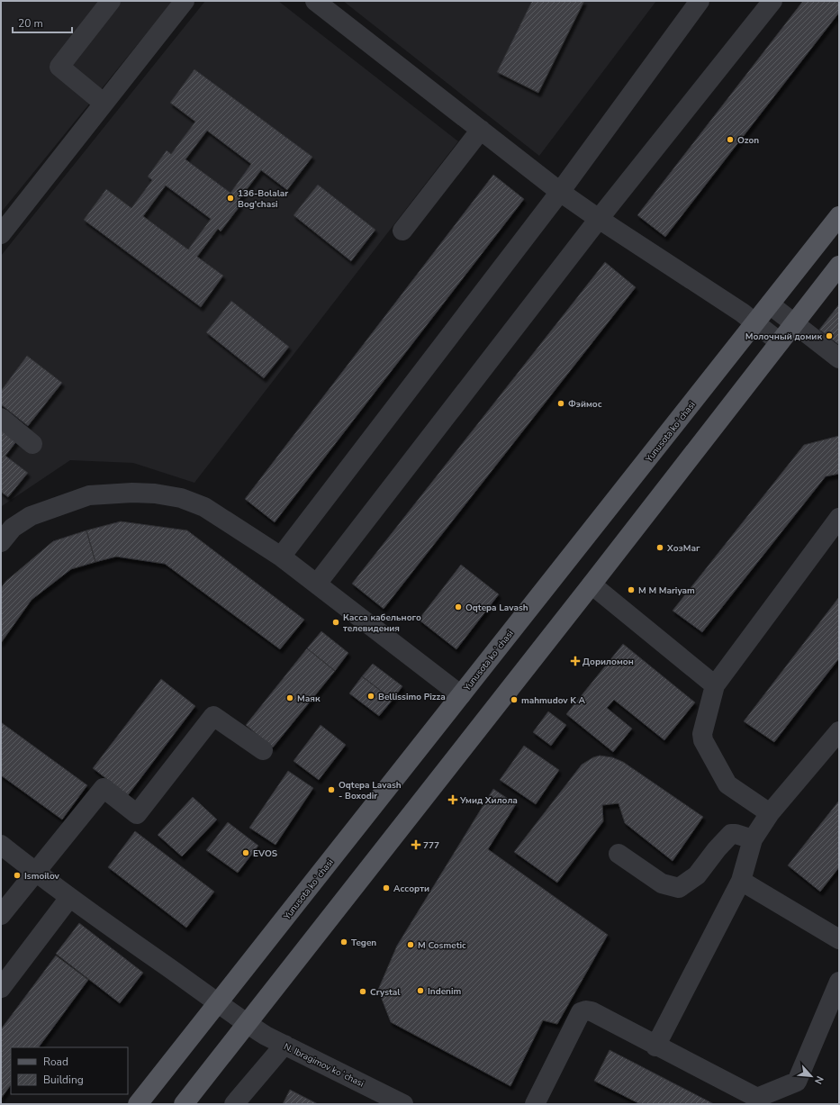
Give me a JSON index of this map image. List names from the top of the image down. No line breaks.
{"streets":{"main road":["Yunusota koʻchasi"],"street":["N. Ibragimov koʻchasi"]},"crossings":[["Yunusota koʻchasi","N. Ibragimov koʻchasi"]],"places":{"other":["Ozon","136-Bolalar Bog'chasi","Молочный домик","Фэймос","ХозМаг","M M Mariyam","Oqtepa Lavash","Касса кабельного телевидения","Bellissimo Pizza","Маяк","mahmudov K A","Oqtepa Lavash - Boxodir","EVOS","Ismoilov","Ассорти","Tegen","M Cosmetic","Indenim","Crystal"],"health":["Дориломон","Умид Хилола","777"]},"legend":["Road","Building"],"scale_bar":"20 m","north":"bottom right"}
